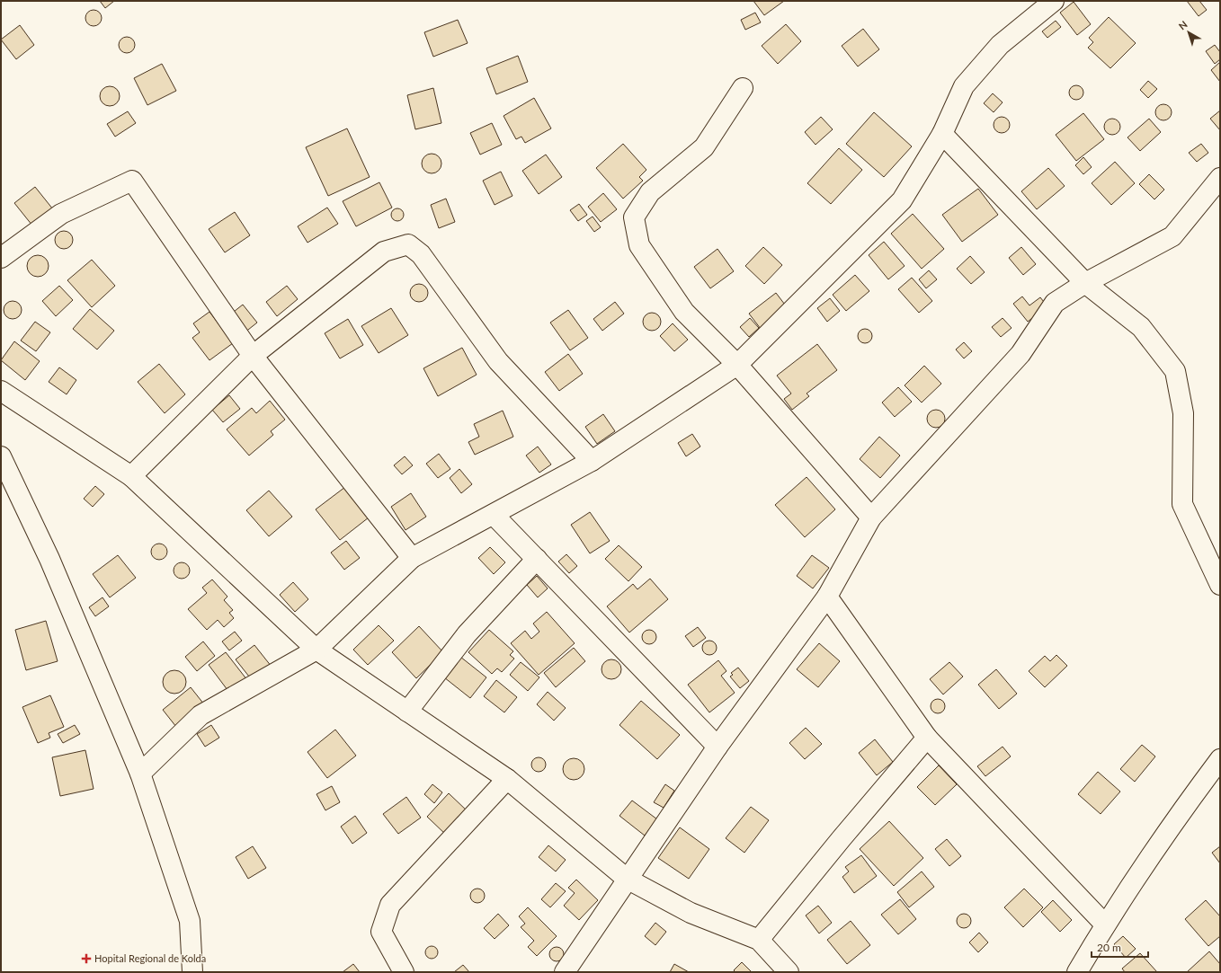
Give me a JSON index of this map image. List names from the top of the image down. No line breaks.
{"places":{"health":["Hopital Regional de Kolda"]},"scale_bar":"20 m","north":"top left"}
